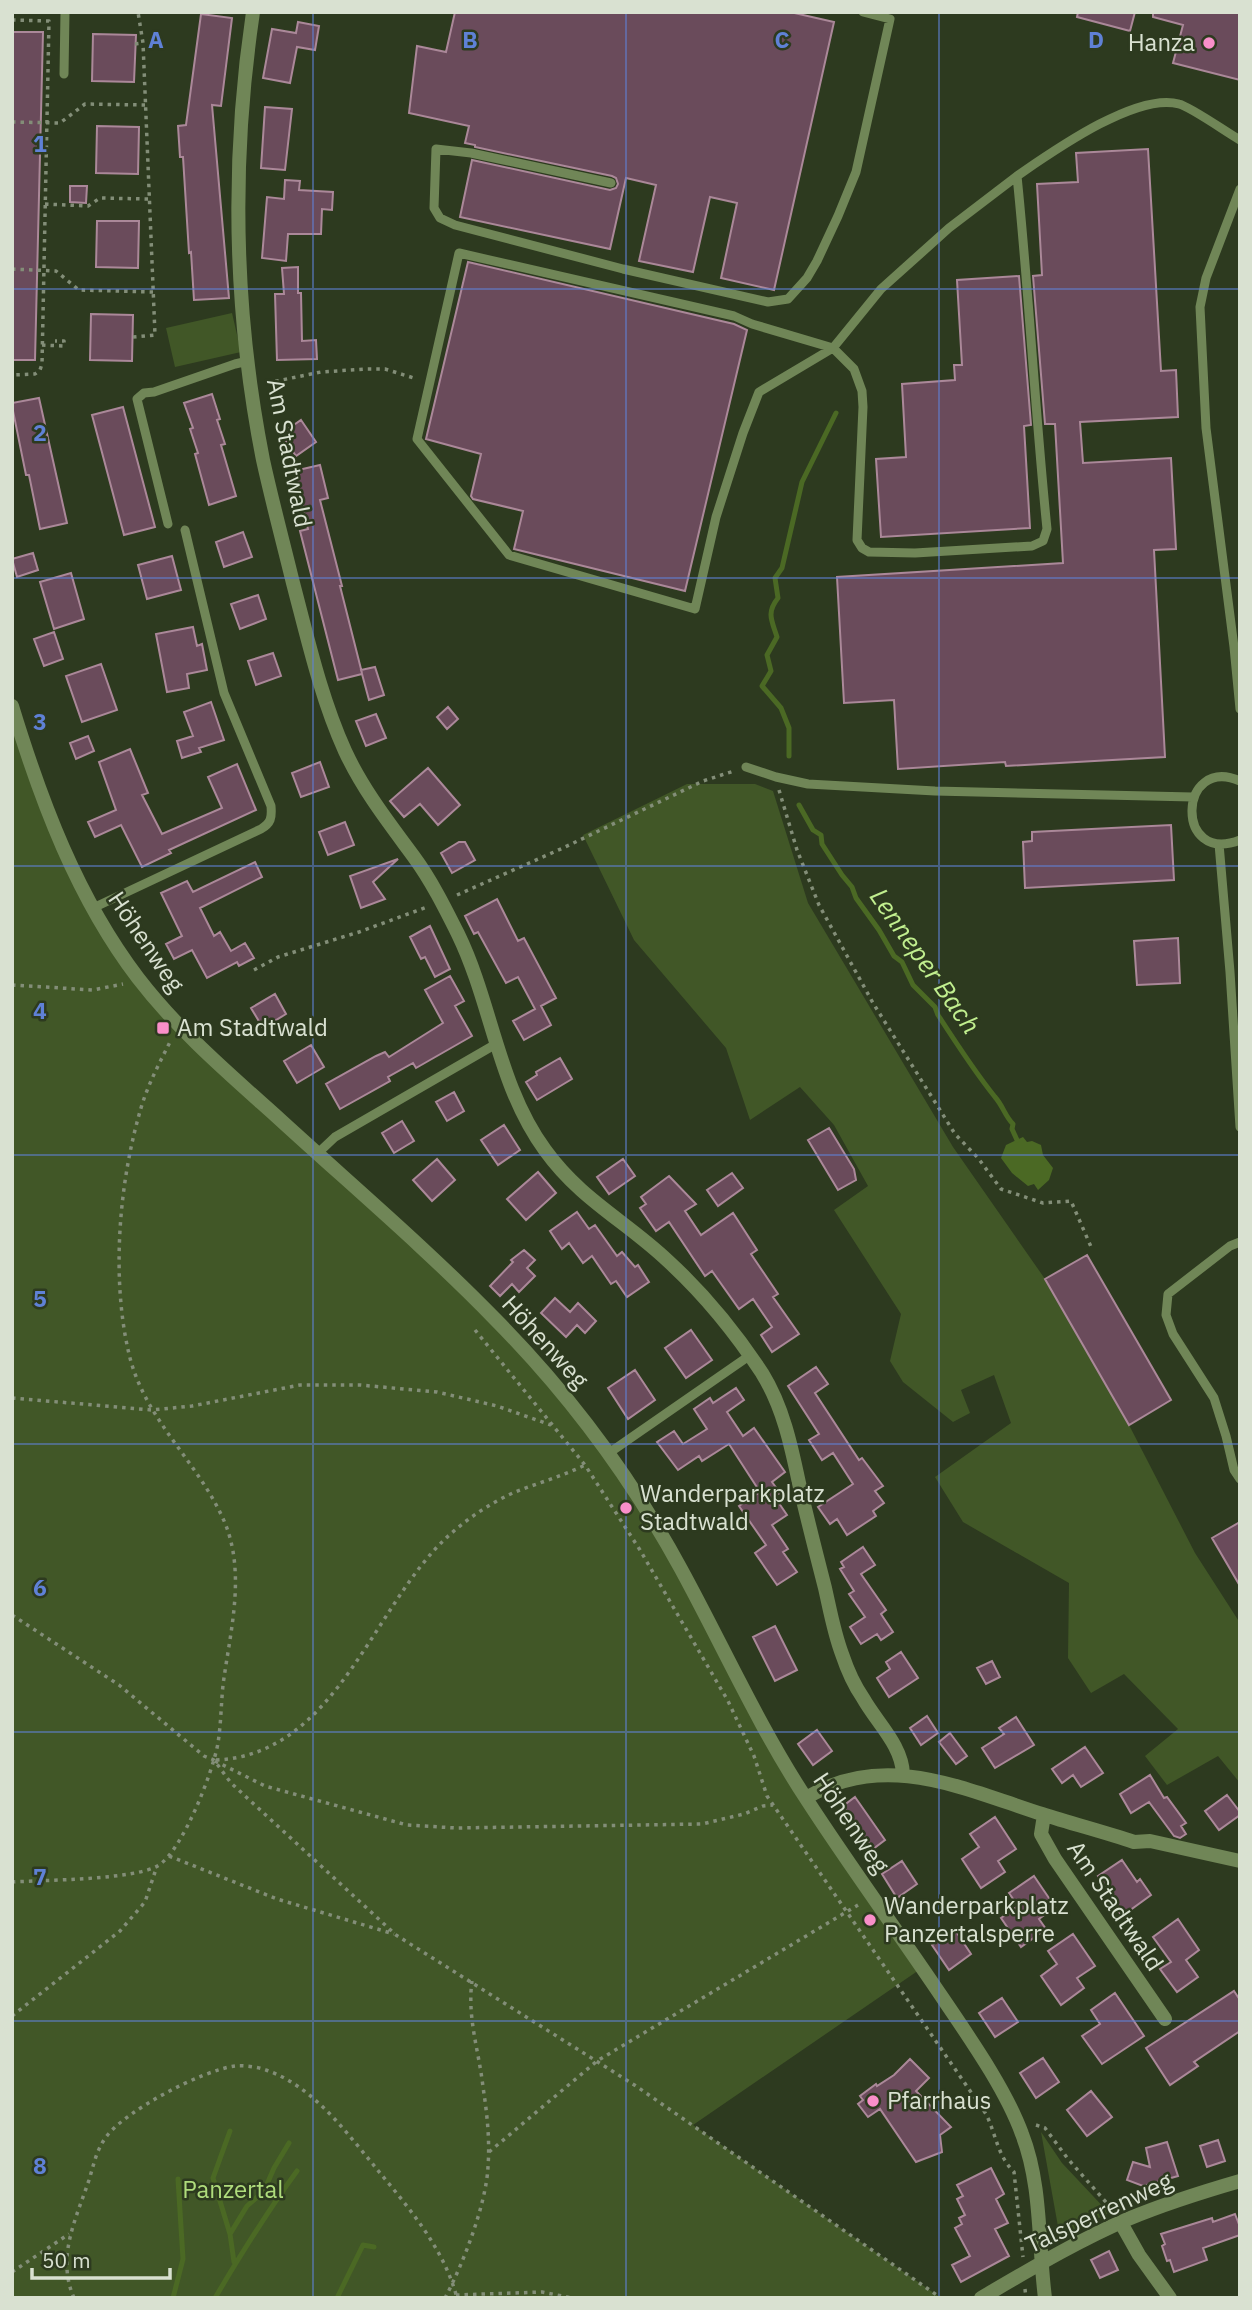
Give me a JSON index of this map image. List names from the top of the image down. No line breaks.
{"streets":{"street":["Am Stadtwald","Höhenweg","Talsperrenweg"]},"crossings":[["Am Stadtwald","Höhenweg"],["Höhenweg","Talsperrenweg"]],"water":["Lenneper Bach"],"parks":["Panzertal"],"places":{"other":["Hanza","Wanderparkplatz Stadtwald","Wanderparkplatz Panzertalsperre","Pfarrhaus"],"transit":["Am Stadtwald"]},"scale_bar":"50 m","grid":{"columns":["A","B","C","D"],"rows":["1","2","3","4","5","6","7","8"]}}
